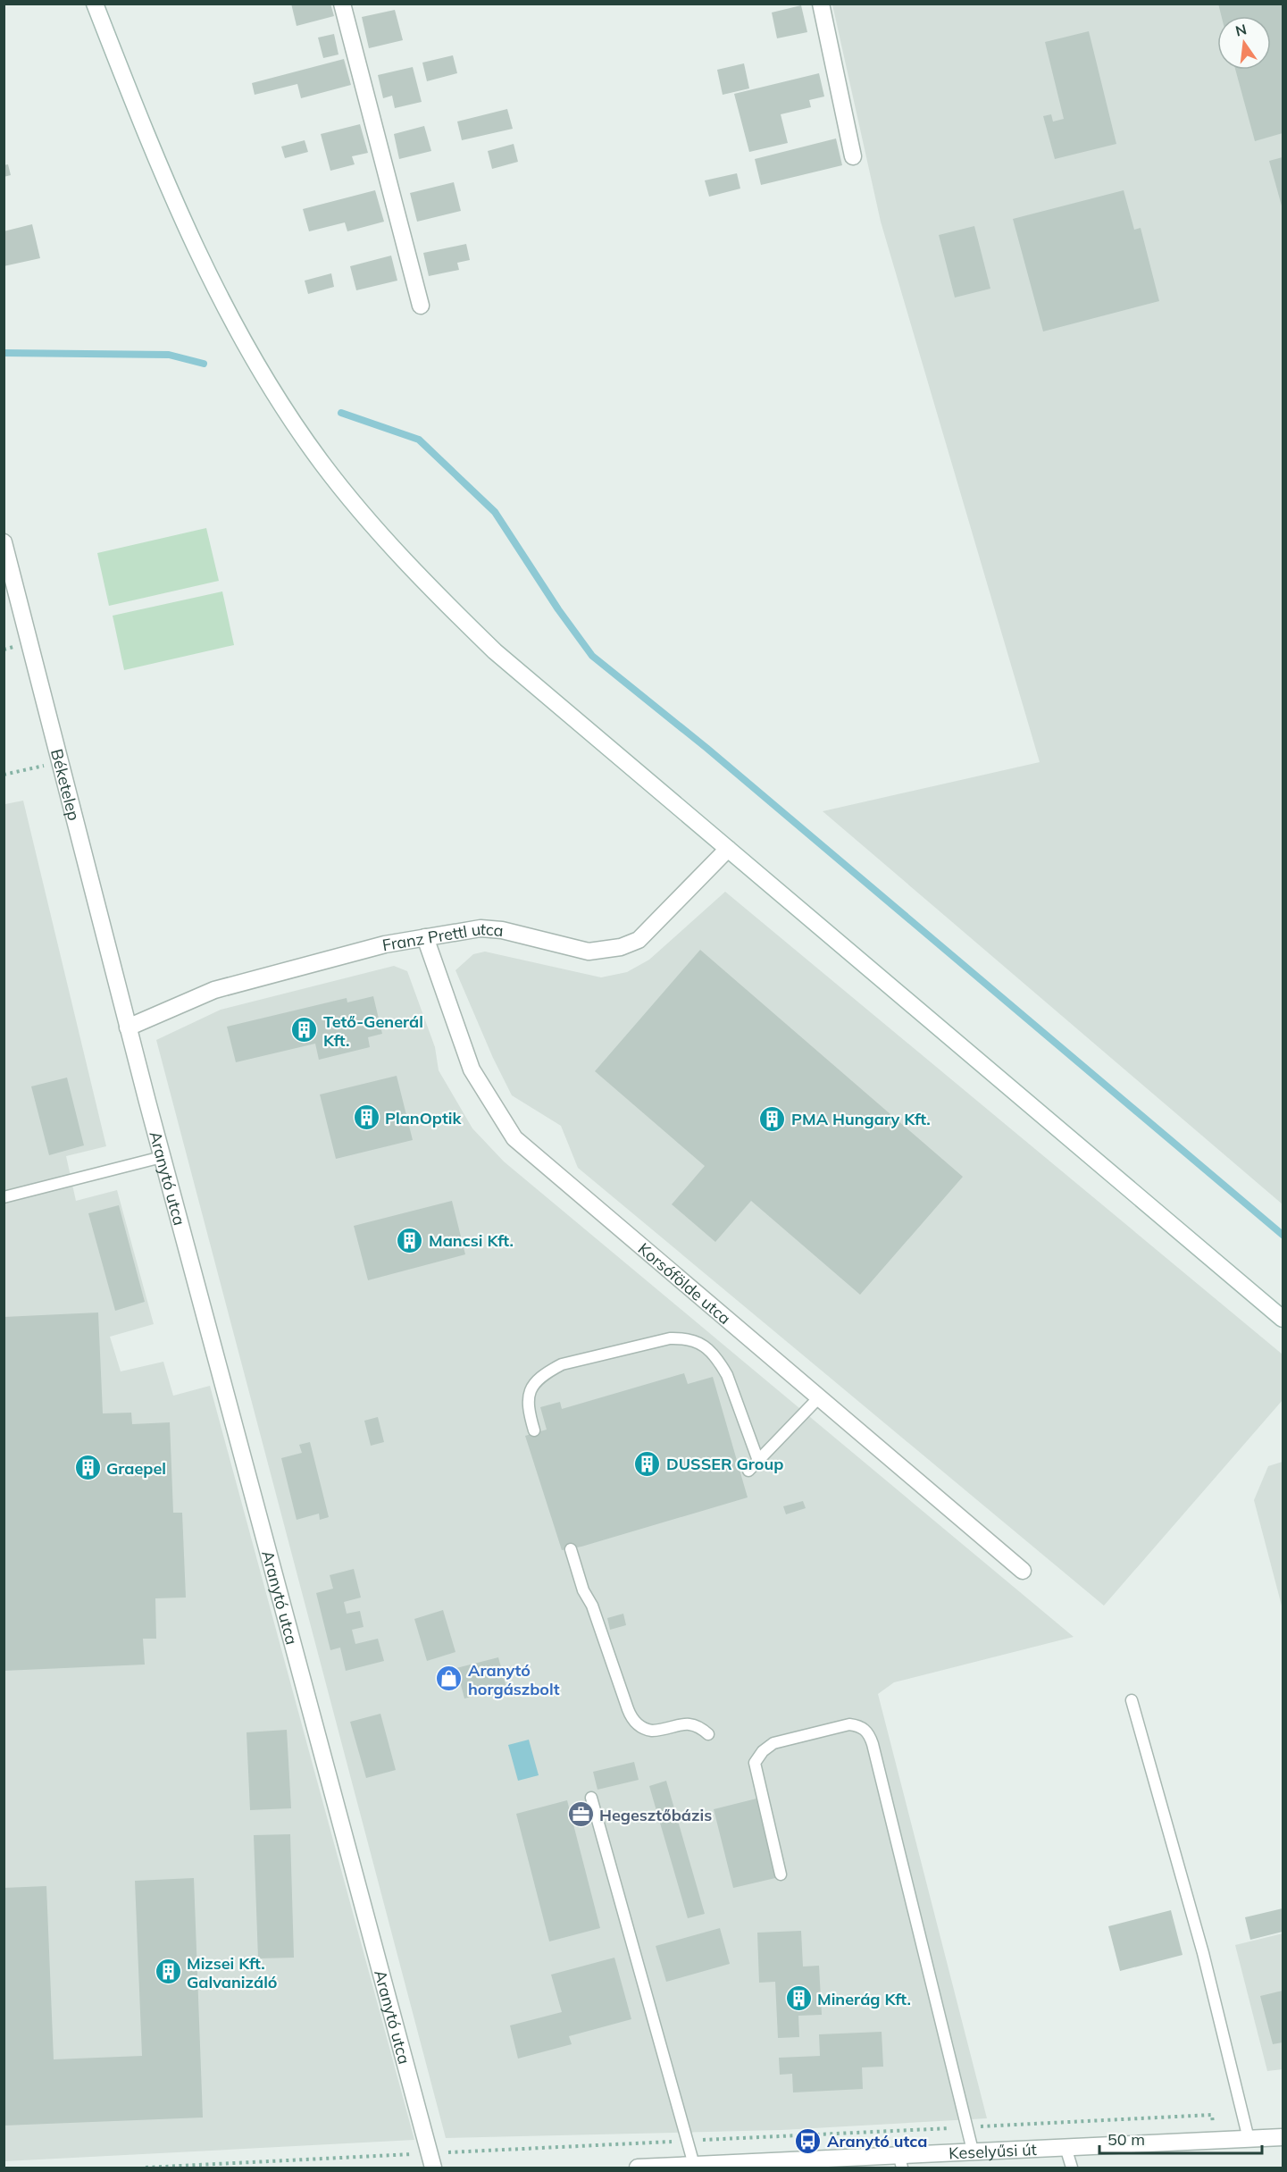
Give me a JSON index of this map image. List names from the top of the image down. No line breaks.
{"streets":{"street":["Béketelep","Franz Prettl utca","Aranytó utca","Korsófölde utca","Keselyűsi út"]},"crossings":[["Béketelep","Franz Prettl utca"],["Béketelep","Aranytó utca"],["Franz Prettl utca","Aranytó utca"],["Franz Prettl utca","Korsófölde utca"]],"places":{"building":["Tető-Generál Kft.","PlanOptik","PMA Hungary Kft.","Mancsi Kft.","DUSSER Group","Graepel","Mizsei Kft. Galvanizáló","Minerág Kft."],"shop":["Aranytó horgászbolt"],"office":["Hegesztőbázis"],"bus stop":["Aranytó utca"]},"scale_bar":"50 m","north":"top"}
